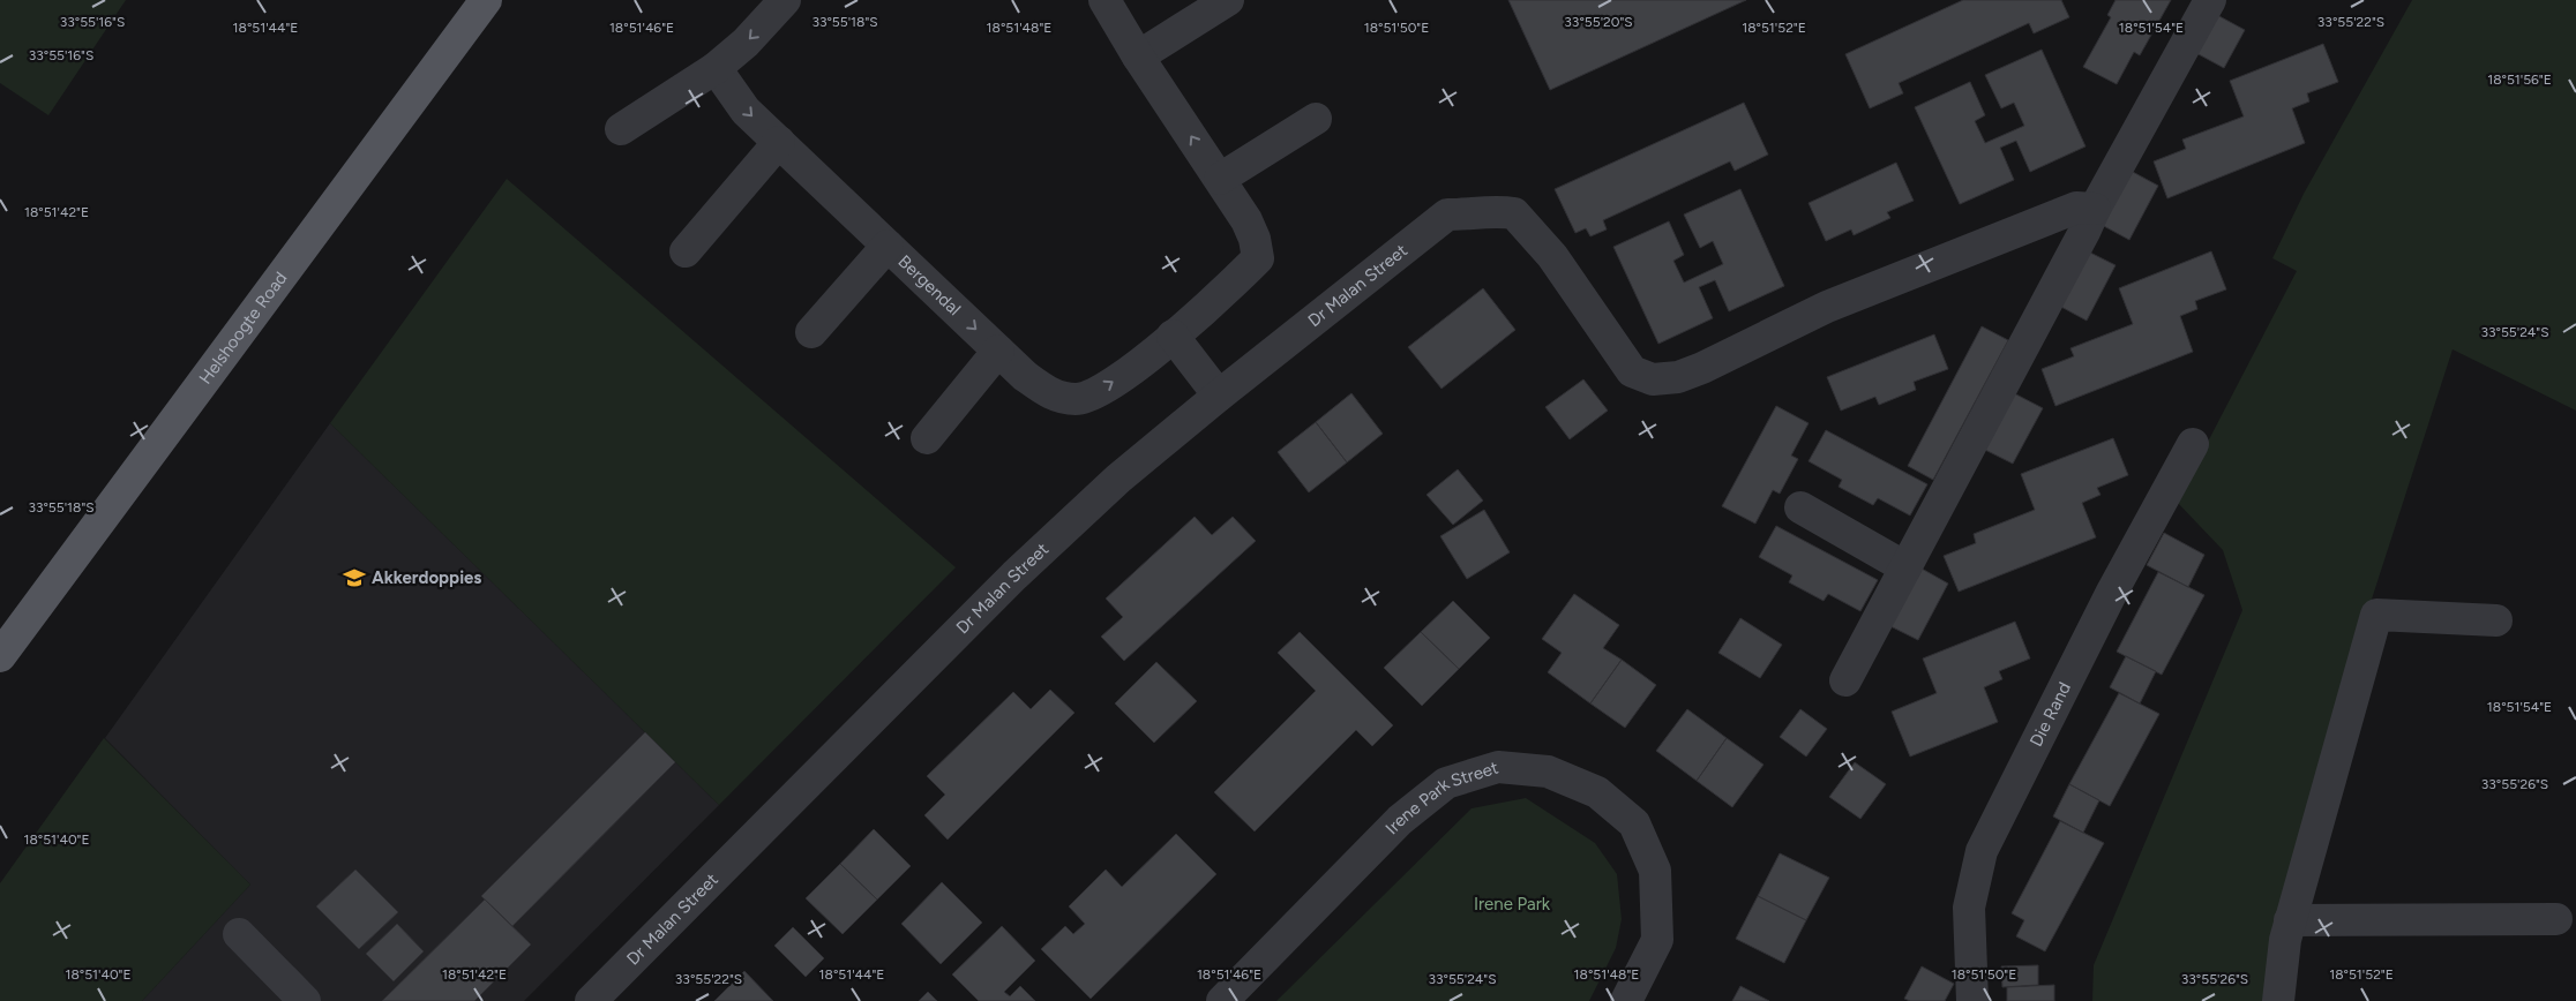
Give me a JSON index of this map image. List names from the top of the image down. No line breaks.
{"streets":{"main road":["Helshoogte Road"],"street":["Bergendal","Dr Malan Street","Die Rand","Irene Park Street"]},"parks":["Irene Park"],"places":{"school or university":["Akkerdoppies"]},"coordinates":["33°55'18\"S","33°55'20\"S","33°55'16\"S","33°55'22\"S","18°51'44\"E","18°51'46\"E","18°51'48\"E","18°51'50\"E","18°51'52\"E","18°51'54\"E","18°51'56\"E","18°51'42\"E","33°55'24\"S","33°55'26\"S","18°51'40\"E"]}
